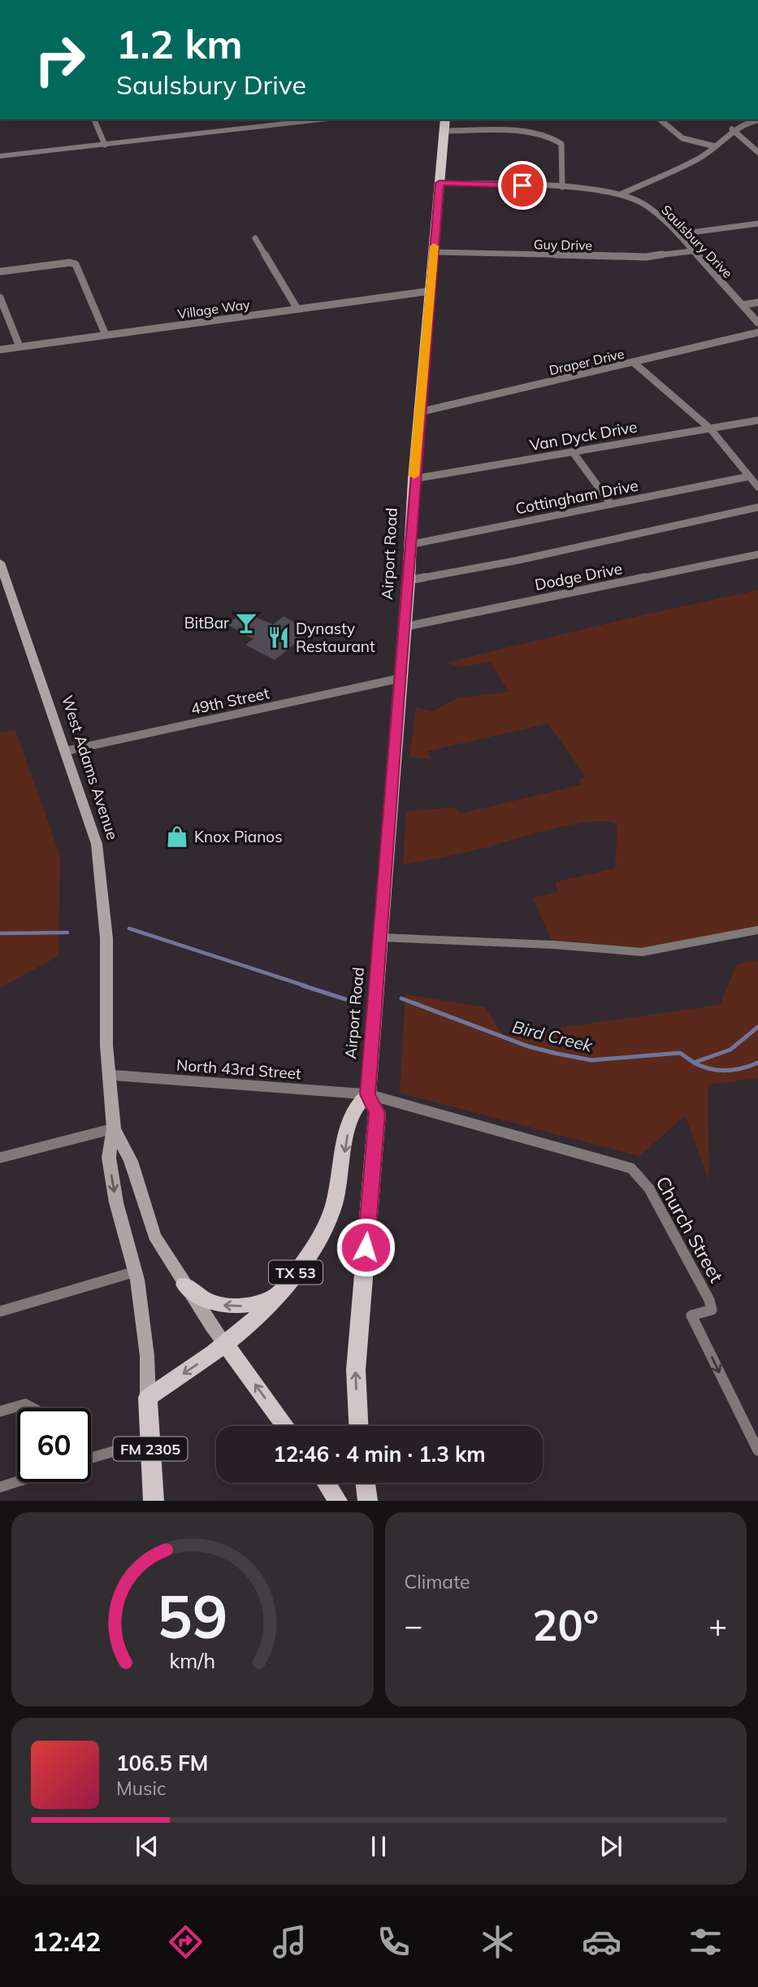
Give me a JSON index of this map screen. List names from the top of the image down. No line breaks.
{"streets":{"main road":["Airport Road","West Adams Avenue","TX 53","FM 2305"],"street":["Saulsbury Drive","Guy Drive","Village Way","Draper Drive","Van Dyck Drive","Cottingham Drive","Dodge Drive","49th Street","North 43rd Street","Church Street"]},"crossings":[["Saulsbury Drive","Guy Drive"],["Saulsbury Drive","Airport Road"],["Guy Drive","Airport Road"],["Village Way","Airport Road"],["Draper Drive","Airport Road"],["Van Dyck Drive","Airport Road"],["Cottingham Drive","Airport Road"],["Airport Road","Dodge Drive"],["Airport Road","49th Street"],["Airport Road","North 43rd Street"],["Airport Road","Church Street"],["Airport Road","TX 53"],["49th Street","West Adams Avenue"],["West Adams Avenue","North 43rd Street"],["West Adams Avenue","TX 53"],["North 43rd Street","Church Street"],["North 43rd Street","TX 53"],["Church Street","TX 53"]],"one_way":["Church Street"],"water":["Bird Creek"],"places":{"bar":["BitBar"],"restaurant":["Dynasty Restaurant"],"shop":["Knox Pianos"]},"page":{"turn":["1.2 km","Saulsbury Drive"],"limit":"60","trip":"12:46 · 4 min · 1.3 km","tile":"Climate","heat":["−","20°","+"],"song":["106.5 FM","Music"],"tabs":"12:42","gauge":["59","km/h"]}}
